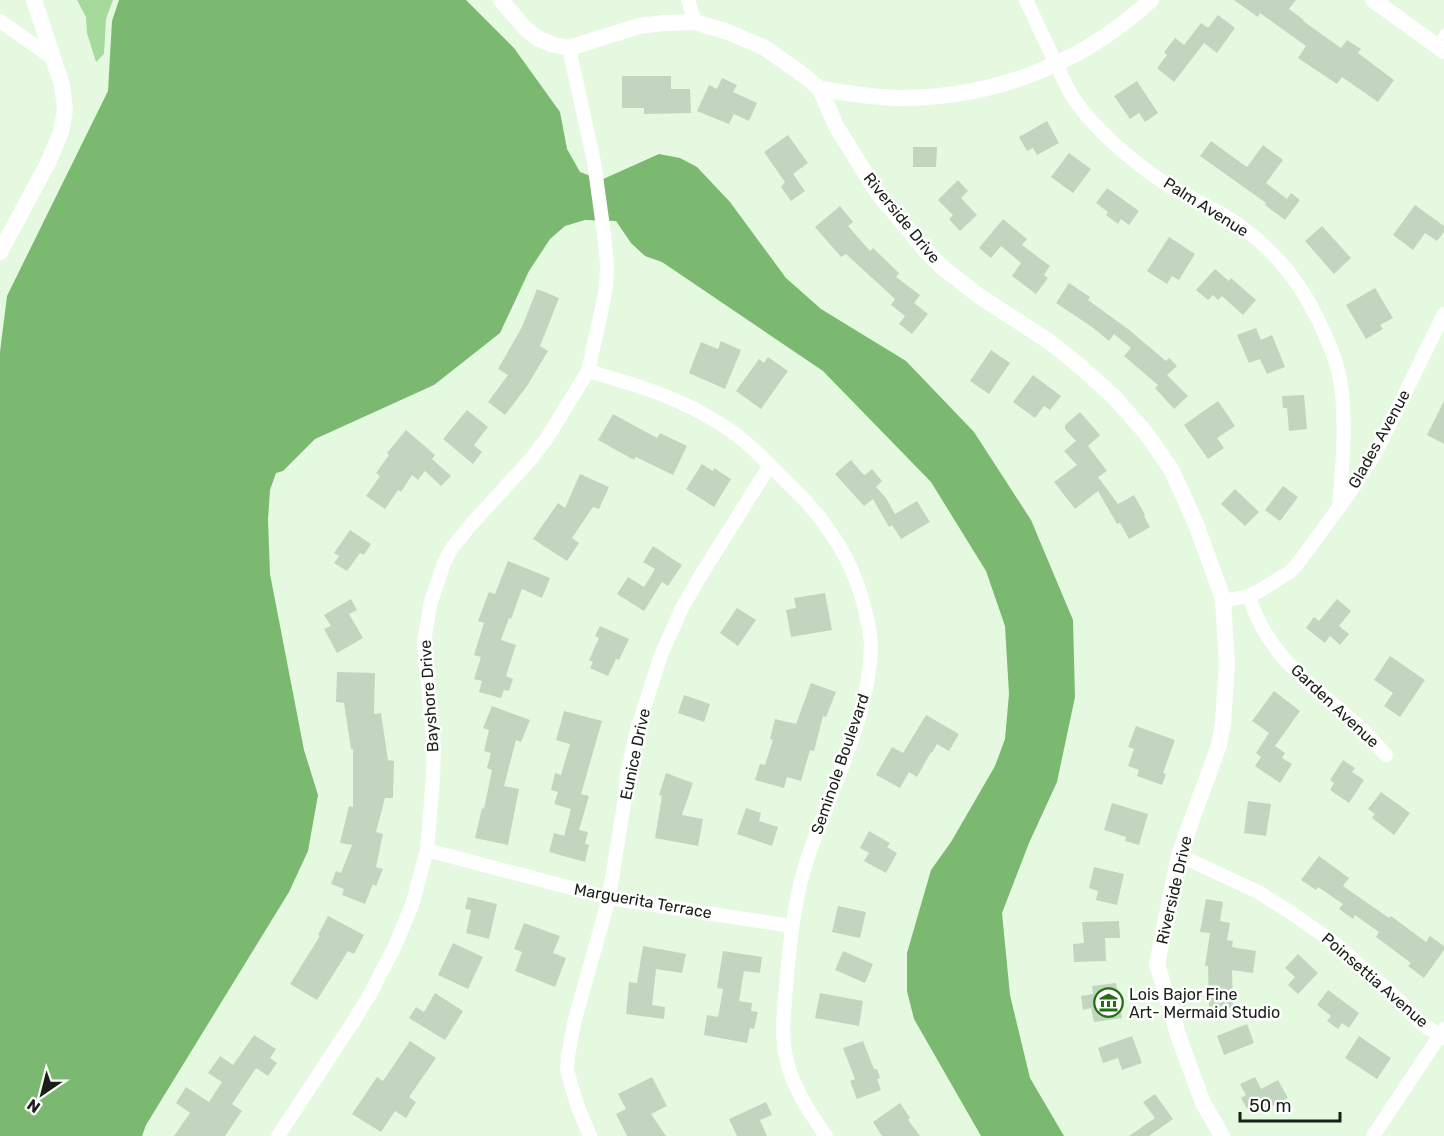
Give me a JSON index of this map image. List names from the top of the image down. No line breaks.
{"streets":{"street":["Palm Avenue","Riverside Drive","Glades Avenue","Bayshore Drive","Garden Avenue","Eunice Drive","Seminole Boulevard","Marguerita Terrace","Poinsettia Avenue"]},"crossings":[["Palm Avenue","Glades Avenue"],["Riverside Drive","Bayshore Drive"],["Riverside Drive","Poinsettia Avenue"],["Glades Avenue","Garden Avenue"],["Bayshore Drive","Seminole Boulevard"],["Bayshore Drive","Marguerita Terrace"],["Eunice Drive","Seminole Boulevard"],["Eunice Drive","Marguerita Terrace"],["Seminole Boulevard","Marguerita Terrace"]],"places":{"museum":["Lois Bajor Fine Art- Mermaid Studio"]},"scale_bar":"50 m","north":"bottom left"}
